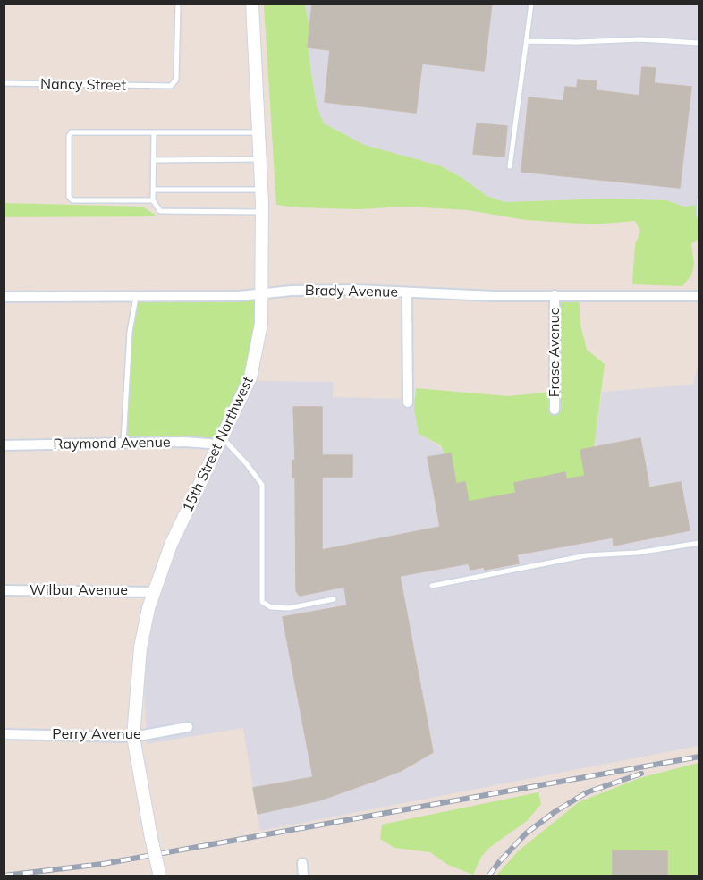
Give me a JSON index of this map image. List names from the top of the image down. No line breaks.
{"streets":{"street":["Brady Avenue","Frase Avenue","Raymond Avenue","15th Street Northwest","Wilbur Avenue","Perry Avenue"],"lane":["Nancy Street"]},"crossings":[["Brady Avenue","Frase Avenue"],["Brady Avenue","15th Street Northwest"],["Raymond Avenue","15th Street Northwest"],["15th Street Northwest","Wilbur Avenue"],["15th Street Northwest","Perry Avenue"]]}
